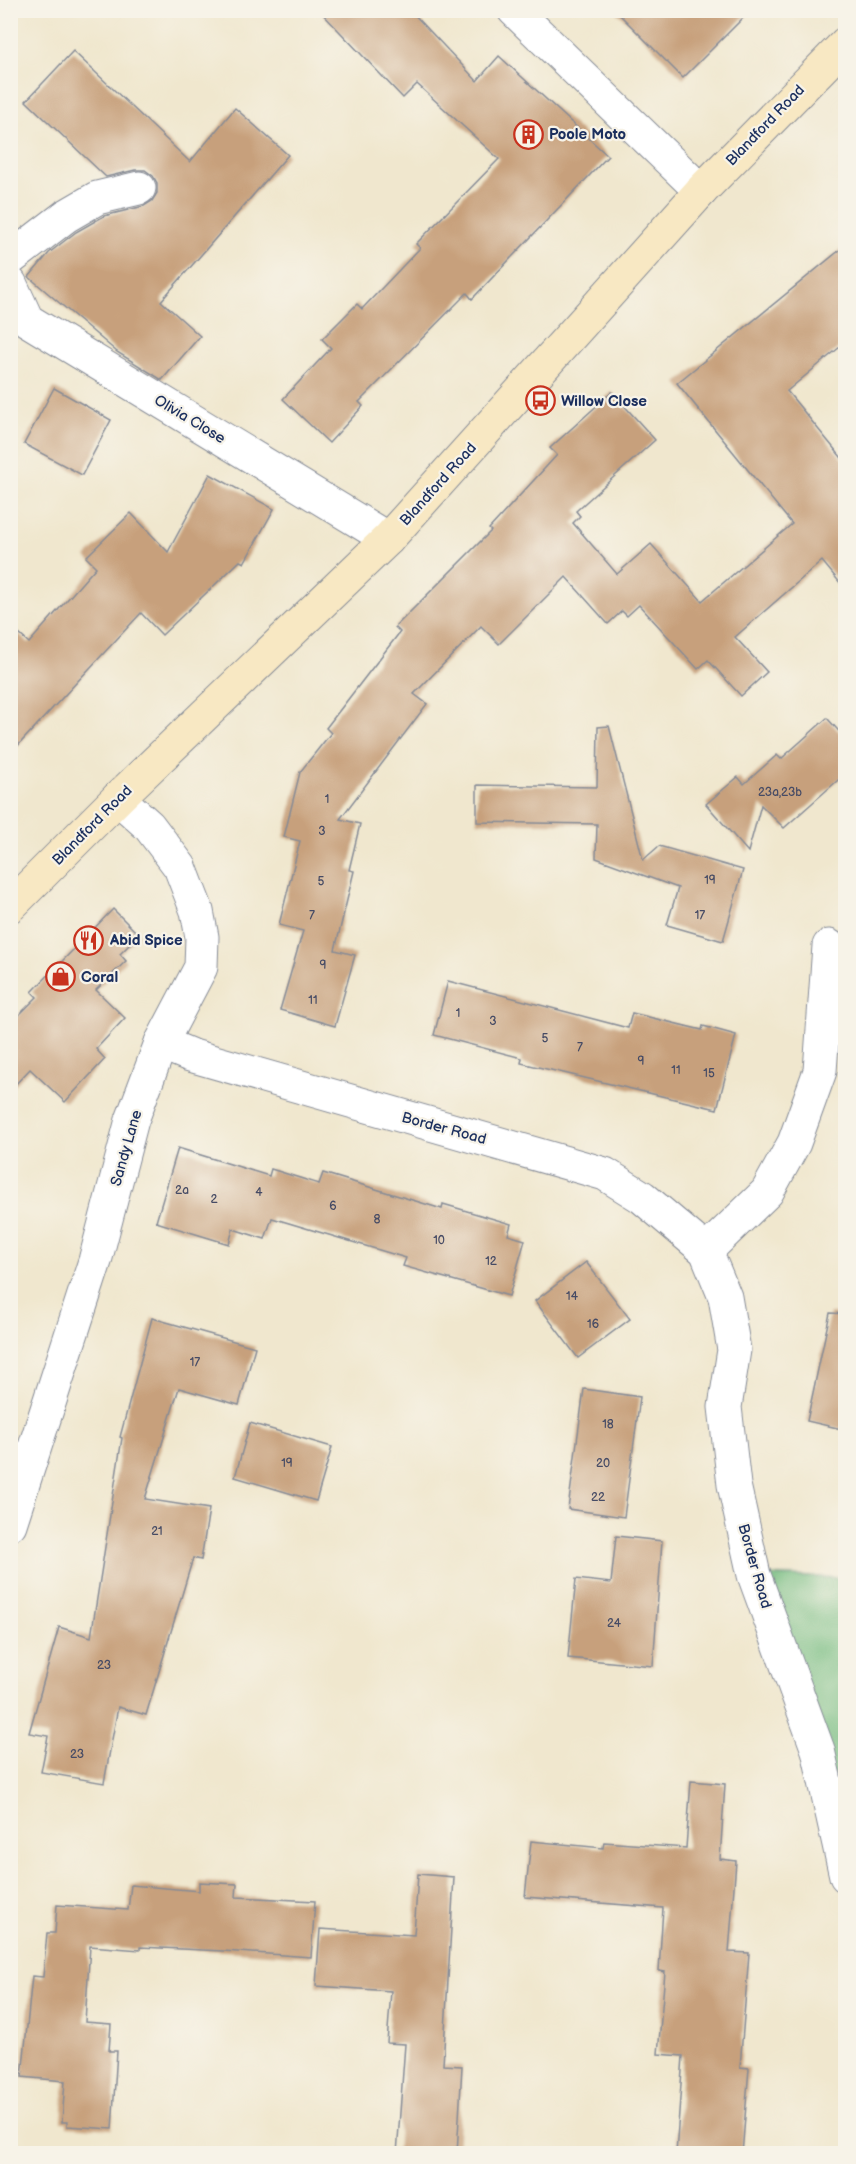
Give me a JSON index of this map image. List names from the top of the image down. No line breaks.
{"streets":{"main road":["Blandford Road"],"street":["Olivia Close","Border Road","Sandy Lane"]},"crossings":[["Blandford Road","Olivia Close"],["Blandford Road","Sandy Lane"],["Border Road","Sandy Lane"]],"places":{"building":["Poole Moto"],"bus stop":["Willow Close"],"restaurant":["Abid Spice"],"shop":["Coral"]},"house_numbers":["23a,23b","1","3","19","5","7","17","9","11","1","3","5","7","9","11","15","2a","4","2","6","8","10","12","14","16","17","18","19","20","22","21","24","23","23"]}
